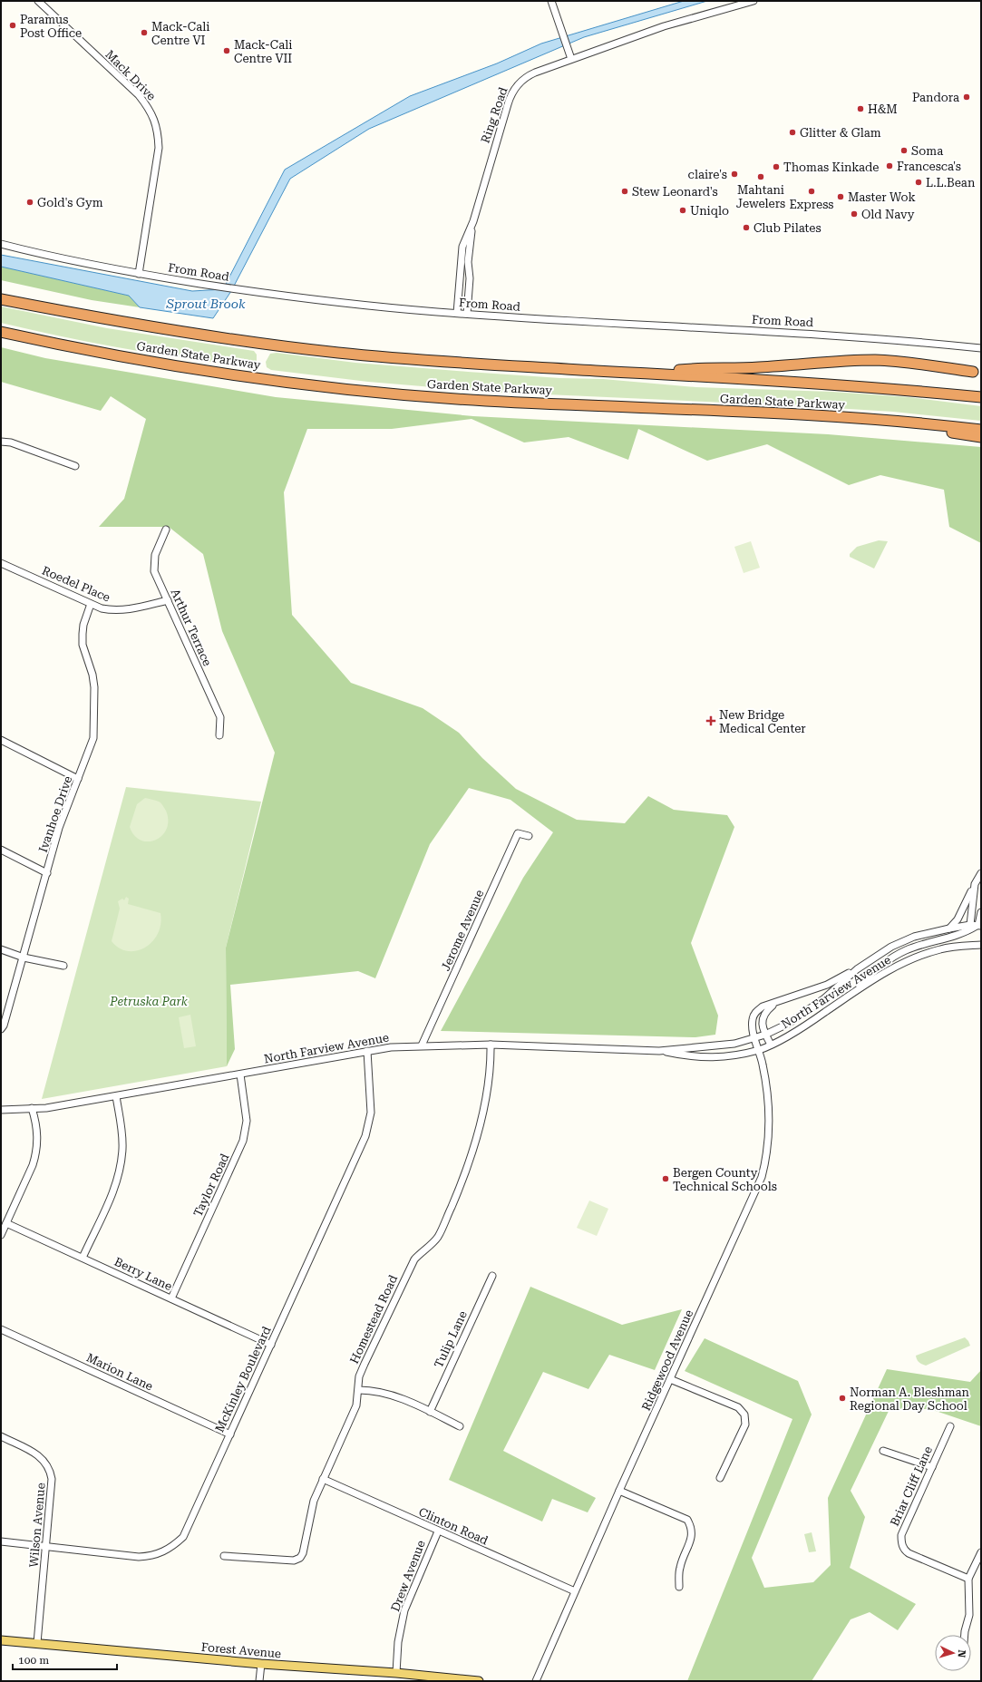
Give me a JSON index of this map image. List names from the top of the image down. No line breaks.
{"streets":{"highway":["Garden State Parkway"],"main road":["Forest Avenue"],"street":["Mack Drive","Ring Road","From Road","Roedel Place","Arthur Terrace","Ivanhoe Drive","Jerome Avenue","North Farview Avenue","Taylor Road","Berry Lane","Homestead Road","Tulip Lane","Ridgewood Avenue","Marion Lane","McKinley Boulevard","Briar Cliff Lane","Wilson Avenue","Clinton Road","Drew Avenue"]},"crossings":[["Mack Drive","From Road"],["Ring Road","From Road"],["Roedel Place","Arthur Terrace"],["Roedel Place","Ivanhoe Drive"],["Jerome Avenue","North Farview Avenue"],["North Farview Avenue","Taylor Road"],["North Farview Avenue","Homestead Road"],["North Farview Avenue","Ridgewood Avenue"],["North Farview Avenue","McKinley Boulevard"],["Taylor Road","Berry Lane"],["Berry Lane","McKinley Boulevard"],["Homestead Road","Clinton Road"],["Ridgewood Avenue","Clinton Road"],["Marion Lane","McKinley Boulevard"],["McKinley Boulevard","Wilson Avenue"],["Wilson Avenue","Forest Avenue"],["Clinton Road","Drew Avenue"],["Drew Avenue","Forest Avenue"]],"water":["Sprout Brook"],"parks":["Petruska Park"],"places":{"other":["Paramus Post Office","Mack-Cali Centre VI","Mack-Cali Centre VII","Pandora","H&M","Glitter & Glam","Soma","Francesca's","Thomas Kinkade","claire's","Mahtani Jewelers","L.L.Bean","Stew Leonard's","Express","Master Wok","Gold's Gym","Uniqlo","Old Navy","Club Pilates","Bergen County Technical Schools","Norman A. Bleshman Regional Day School"],"health":["New Bridge Medical Center"]},"scale_bar":"100 m","north":"right"}
